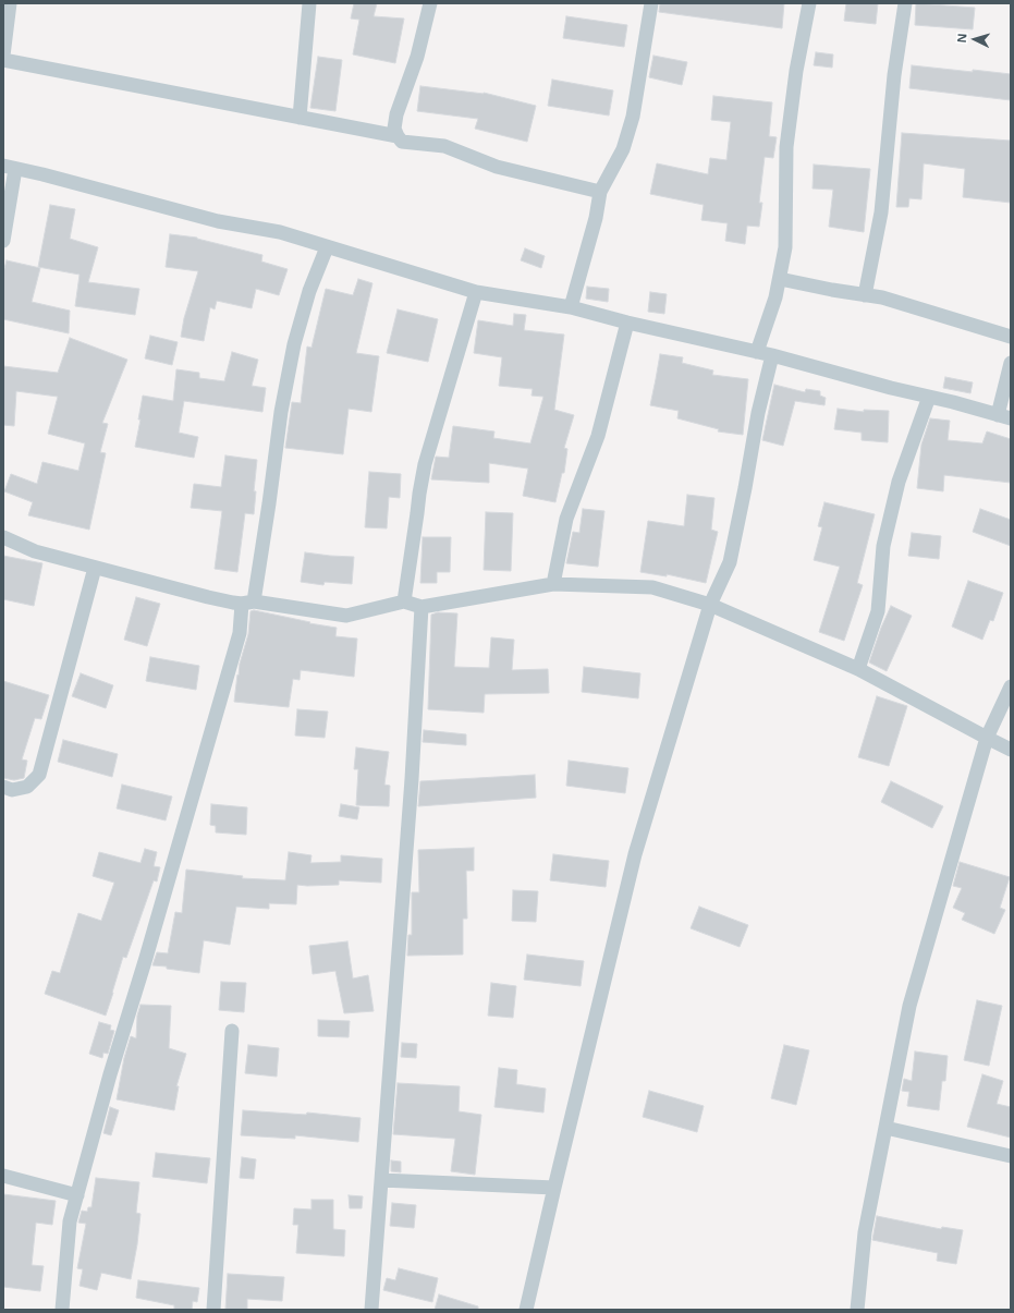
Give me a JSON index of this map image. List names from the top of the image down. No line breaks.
{"north":"left"}
